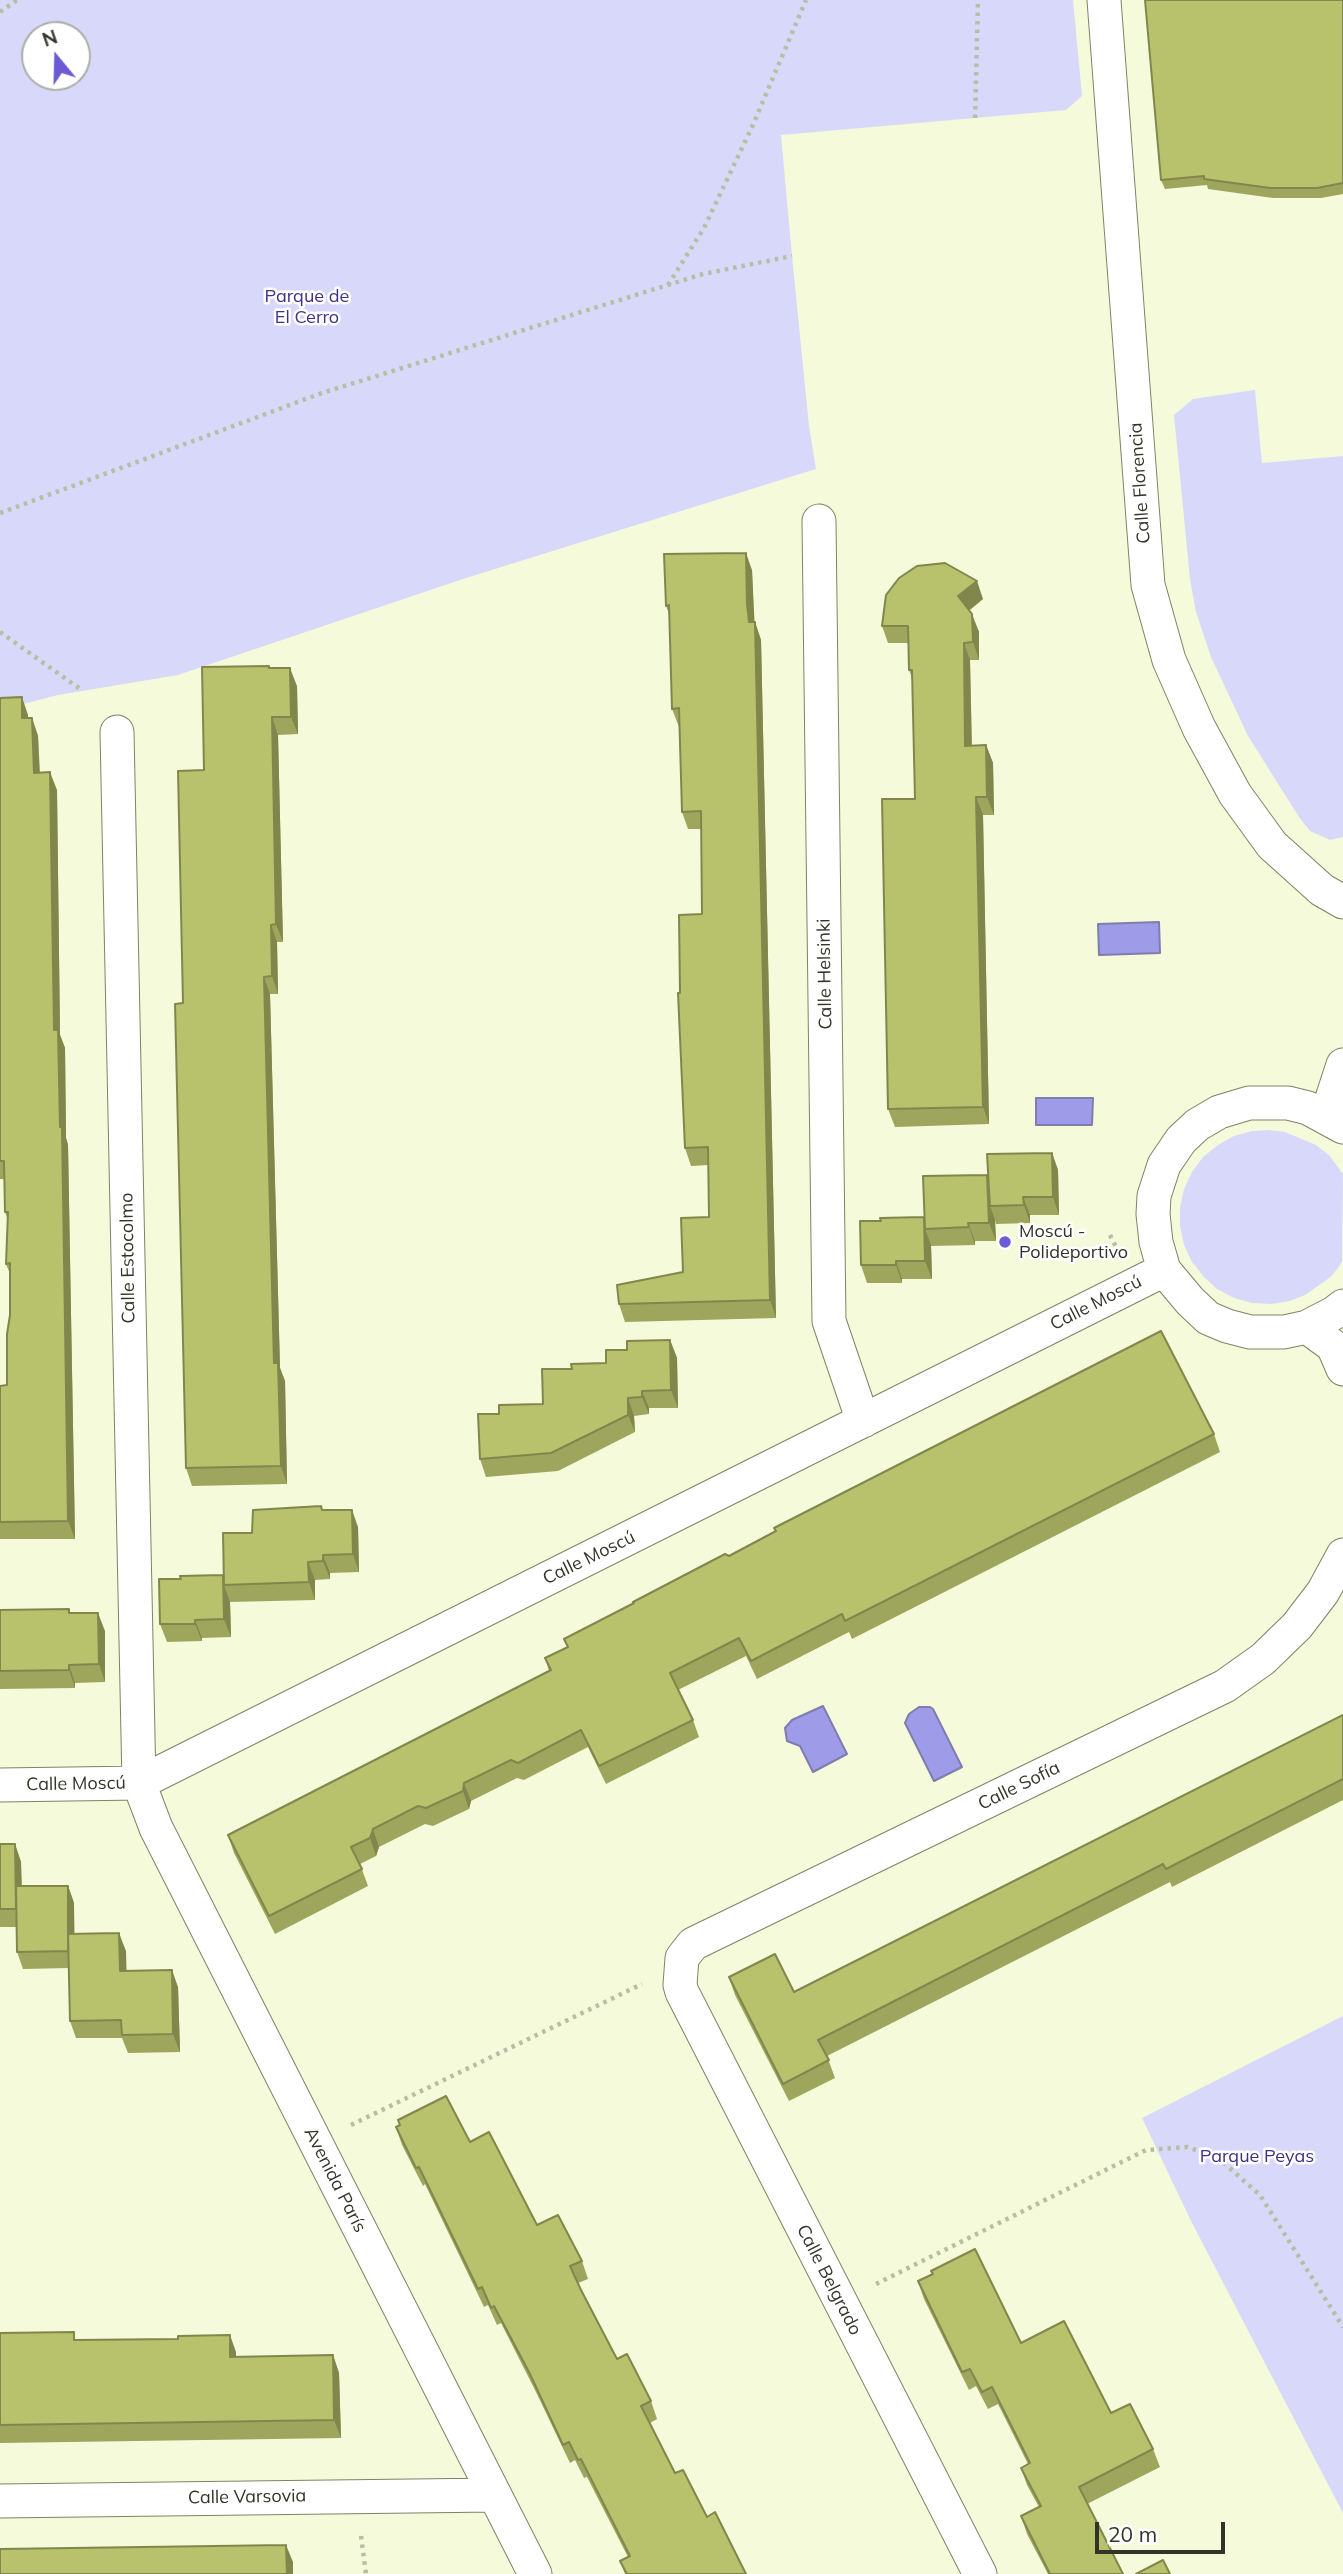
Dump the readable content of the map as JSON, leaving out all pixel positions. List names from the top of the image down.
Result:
{
  "streets": {
    "street": [
      "Calle Florencia",
      "Calle Helsinki",
      "Calle Estocolmo",
      "Calle Moscú",
      "Calle Sofía",
      "Avenida París",
      "Calle Belgrado",
      "Calle Varsovia"
    ]
  },
  "crossings": [
    ["Calle Helsinki", "Calle Moscú"],
    ["Calle Estocolmo", "Calle Moscú"],
    ["Calle Estocolmo", "Avenida París"],
    ["Calle Moscú", "Avenida París"],
    ["Calle Sofía", "Calle Belgrado"],
    ["Avenida París", "Calle Varsovia"]
  ],
  "parks": ["Parque de El Cerro", "Parque Peyas"],
  "places": ["Moscú - Polideportivo"],
  "scale_bar": "20 m",
  "north": "top"
}
